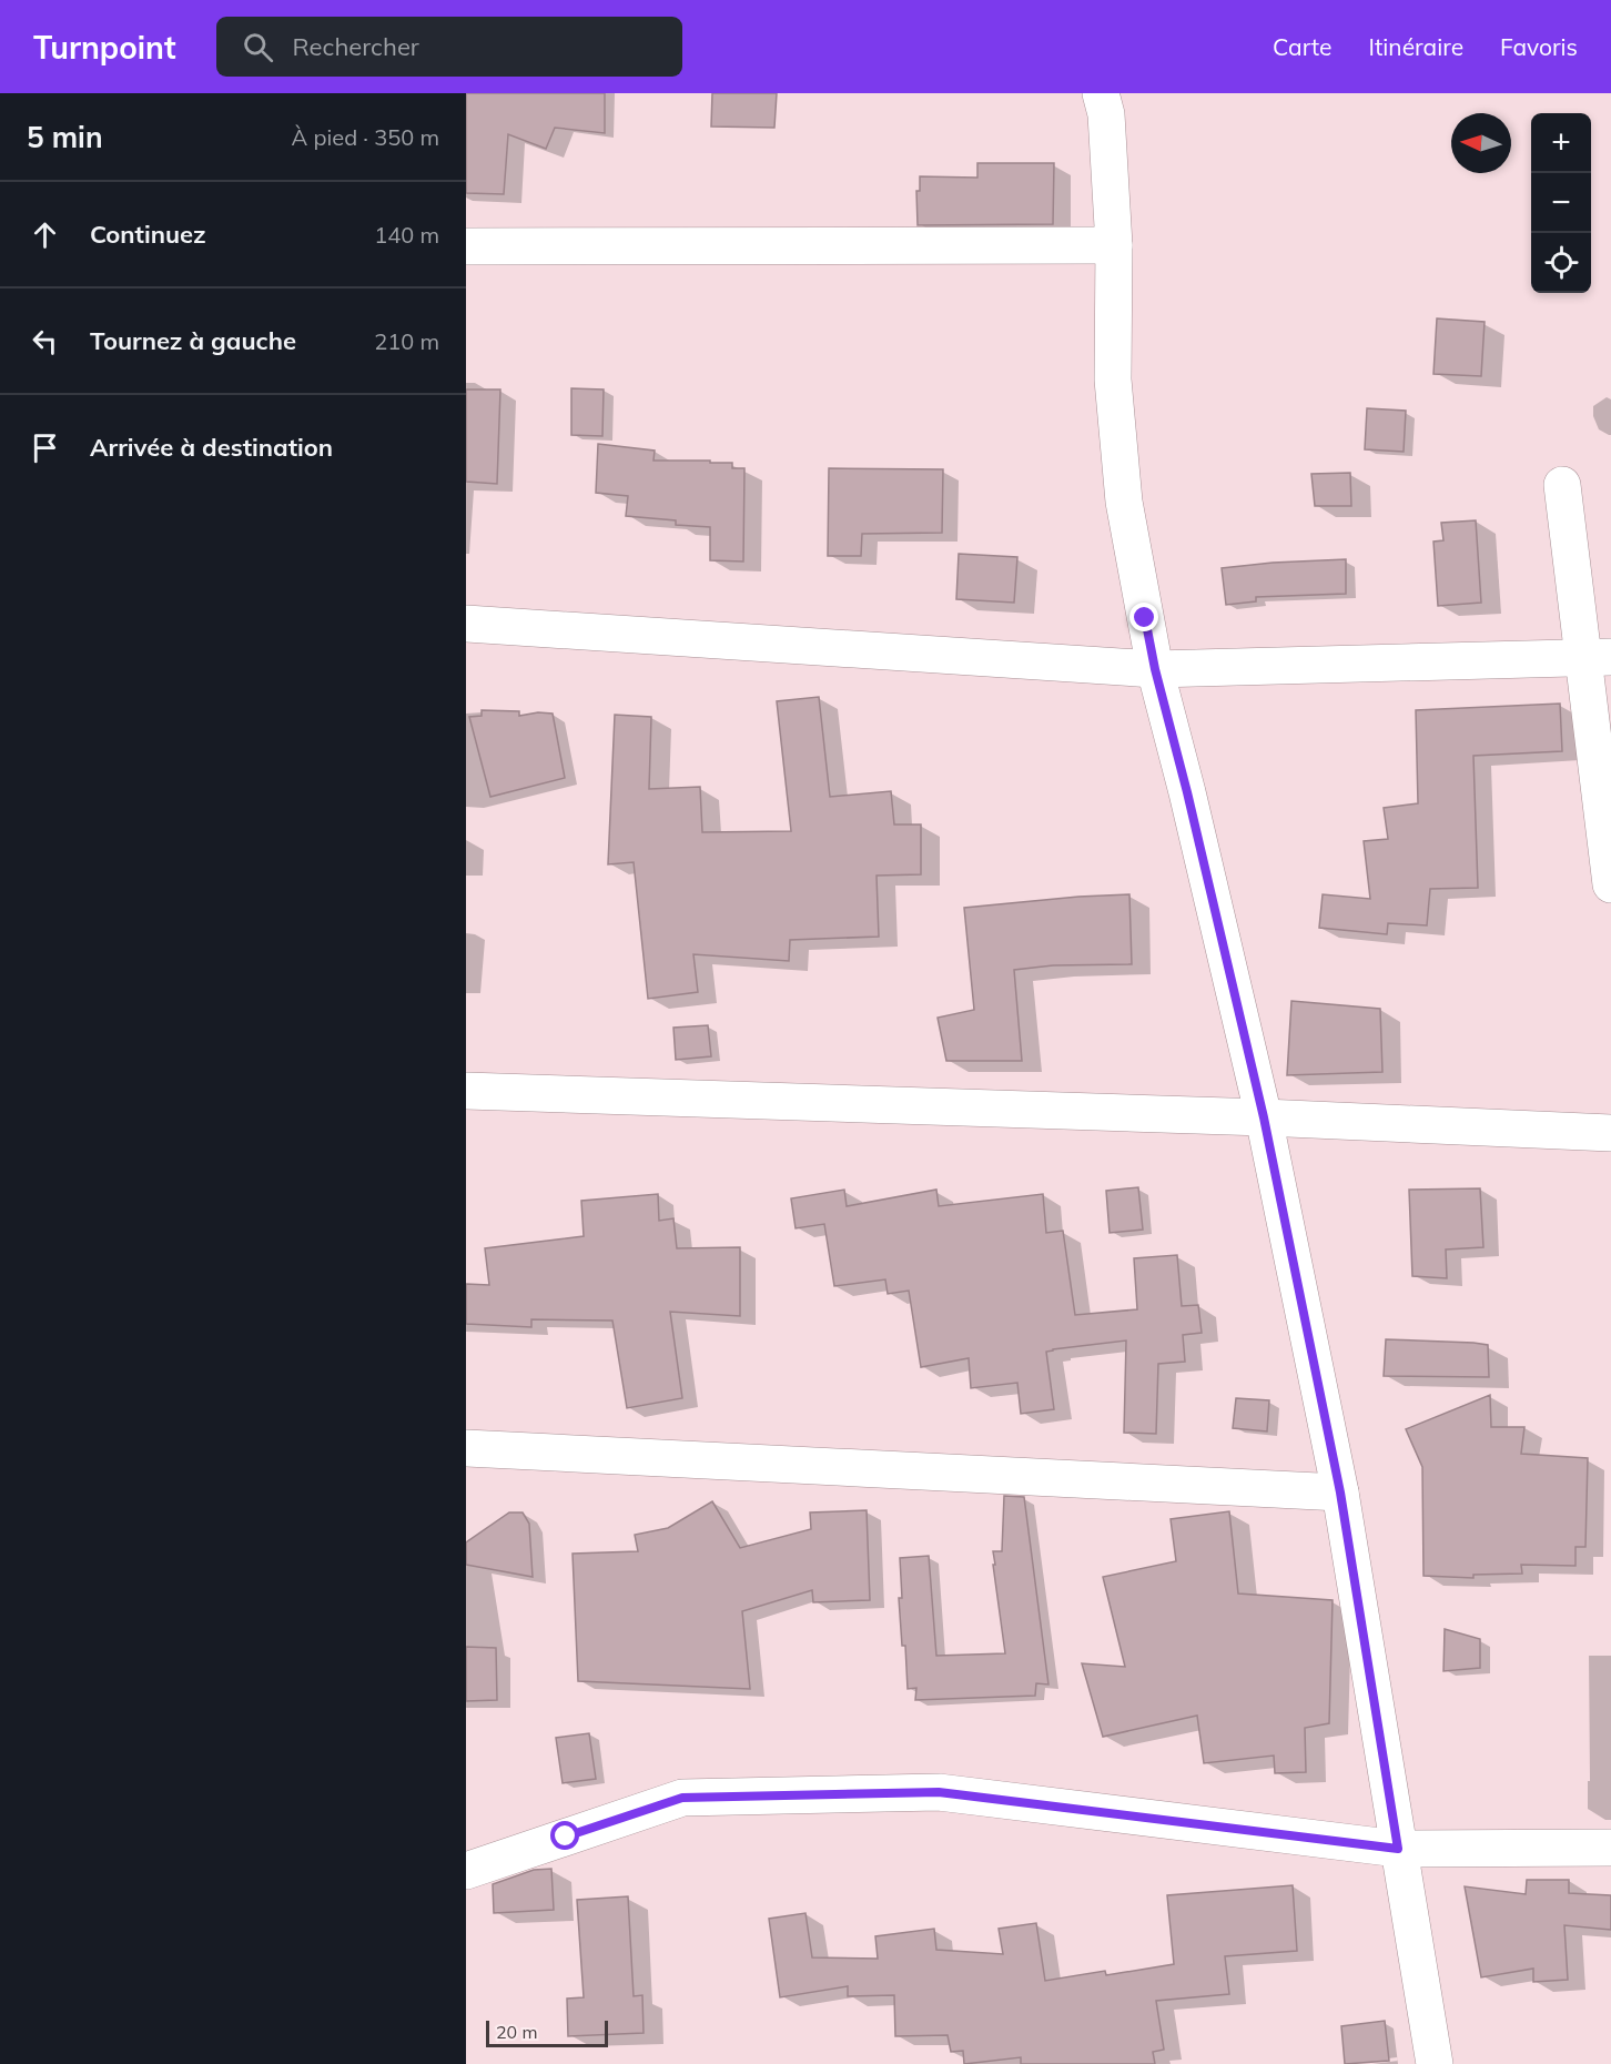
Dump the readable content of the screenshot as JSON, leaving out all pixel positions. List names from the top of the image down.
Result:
{
  "scale_bar": "20 m",
  "north": "left",
  "page": {
    "header": "Turnpoint",
    "search": "Rechercher",
    "nav": ["Carte", "Itinéraire", "Favoris"],
    "heading": ["5 min", "À pied · 350 m"],
    "map_buttons": ["+", "−"],
    "list": [
      ["Continuez", "140 m"],
      ["Tournez à gauche", "210 m"],
      "Arrivée à destination"
    ],
    "scale": "20 m"
  }
}
